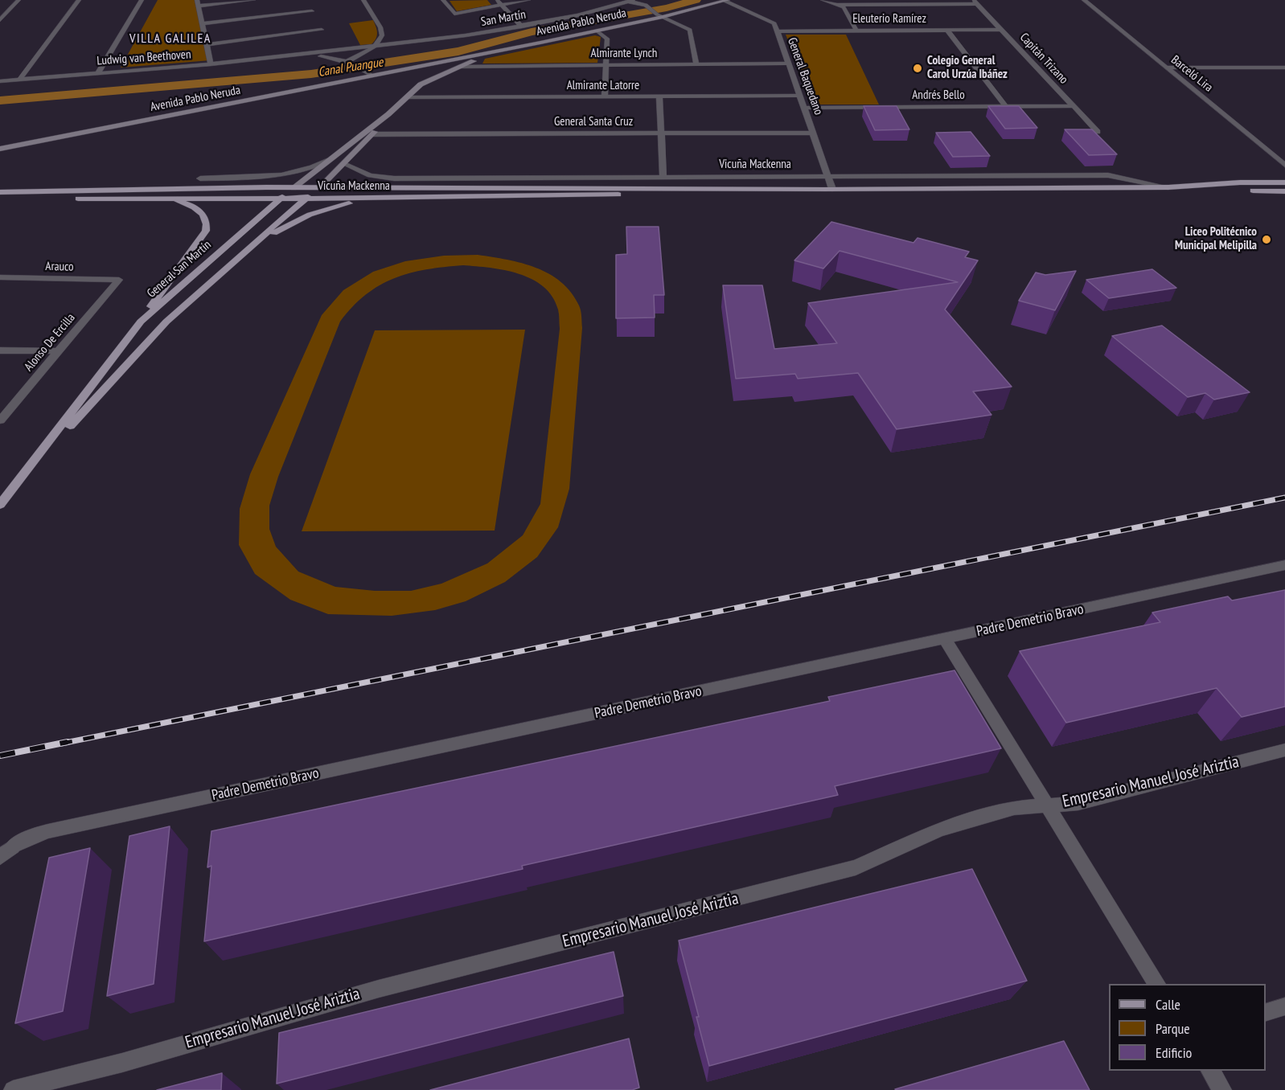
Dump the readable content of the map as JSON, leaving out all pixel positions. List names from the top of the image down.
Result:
{
  "streets": {
    "main road": ["Avenida Pablo Neruda", "Vicuña Mackenna", "General San Martín"],
    "street": [
      "San Martín",
      "Eleuterio Ramírez",
      "Almirante Lynch",
      "Ludwig van Beethoven",
      "Capitán Trizano",
      "Barceló Lira",
      "General Baquedano",
      "Almirante Latorre",
      "Andrés Bello",
      "General Santa Cruz",
      "Arauco",
      "Alonso De Ercilla",
      "Padre Demetrio Bravo",
      "Empresario Manuel José Ariztia"
    ]
  },
  "crossings": [
    ["San Martín", "Ludwig van Beethoven"],
    ["Eleuterio Ramírez", "Capitán Trizano"],
    ["Eleuterio Ramírez", "General Baquedano"],
    ["Avenida Pablo Neruda", "General Baquedano"],
    ["Avenida Pablo Neruda", "General San Martín"],
    ["Almirante Lynch", "General Baquedano"],
    ["Almirante Lynch", "General San Martín"],
    ["Capitán Trizano", "Andrés Bello"],
    ["General Baquedano", "Almirante Latorre"],
    ["General Baquedano", "Andrés Bello"],
    ["General Baquedano", "General Santa Cruz"],
    ["General Baquedano", "Vicuña Mackenna"],
    ["Almirante Latorre", "General San Martín"],
    ["General Santa Cruz", "General San Martín"],
    ["Vicuña Mackenna", "General San Martín"],
    ["Arauco", "Alonso De Ercilla"]
  ],
  "districts": ["VILLA GALILEA"],
  "water": ["Canal Puangue"],
  "places": ["Colegio General Carol Urzúa Ibáñez", "Liceo Politécnico Municipal Melipilla"],
  "legend": ["Calle", "Parque", "Edificio"]
}
